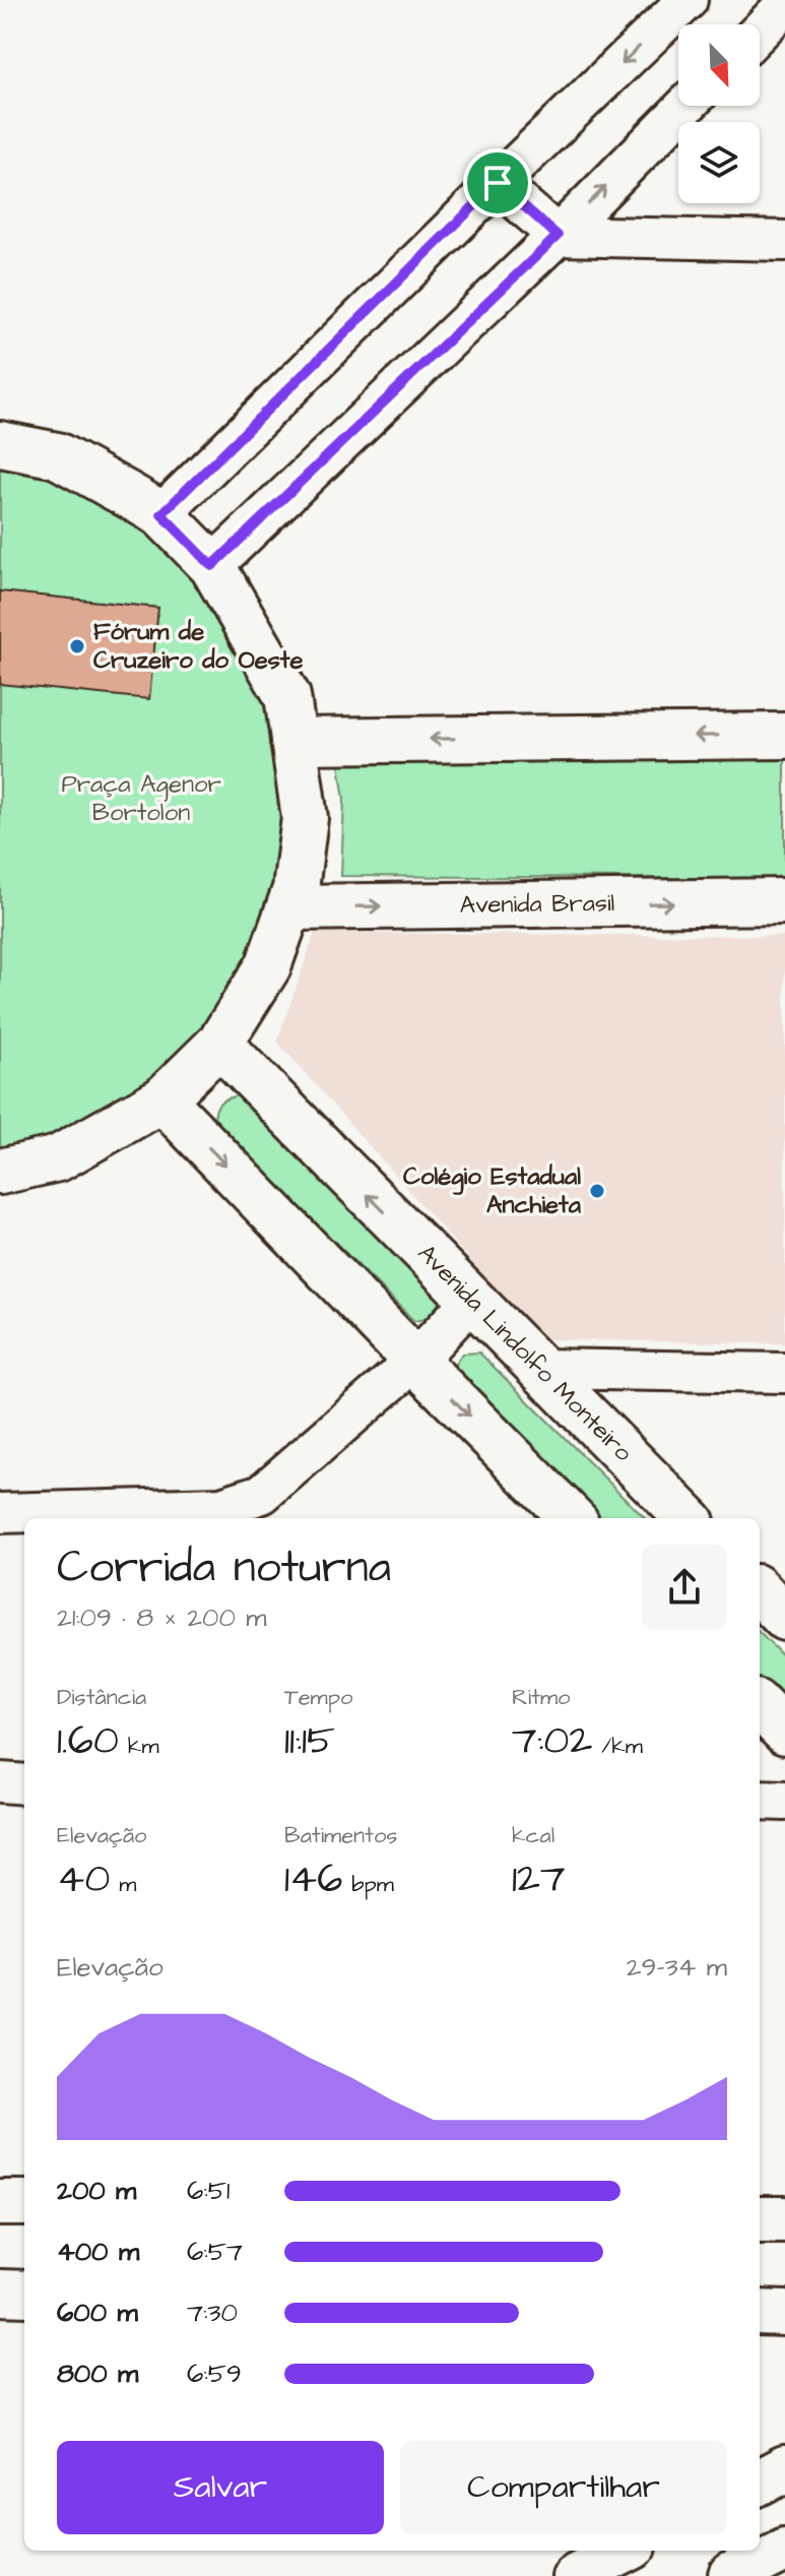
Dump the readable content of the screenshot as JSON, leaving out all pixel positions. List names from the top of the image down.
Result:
{
  "streets": {
    "main road": ["Avenida Brasil", "Avenida Lindolfo Monteiro"]
  },
  "parks": ["Praça Agenor Bortolon"],
  "places": ["Fórum de Cruzeiro do Oeste", "Colégio Estadual Anchieta"],
  "north": "bottom right",
  "page": {
    "heading": ["Corrida noturna", "21:09 · 8 × 200 m"],
    "stats": [
      ["Distância", "1.60 km"],
      ["Tempo", "11:15"],
      ["Ritmo", "7:02 /km"],
      ["Elevação", "40 m"],
      ["Batimentos", "146 bpm"],
      ["kcal", "127"]
    ],
    "chart": ["Elevação", "29–34 m"],
    "list": [
      {
        "name": "200 m",
        "note": "6:51"
      },
      {
        "name": "400 m",
        "note": "6:57"
      },
      {
        "name": "600 m",
        "note": "7:30"
      },
      {
        "name": "800 m",
        "note": "6:59"
      }
    ],
    "buttons": ["Salvar", "Compartilhar"]
  }
}
